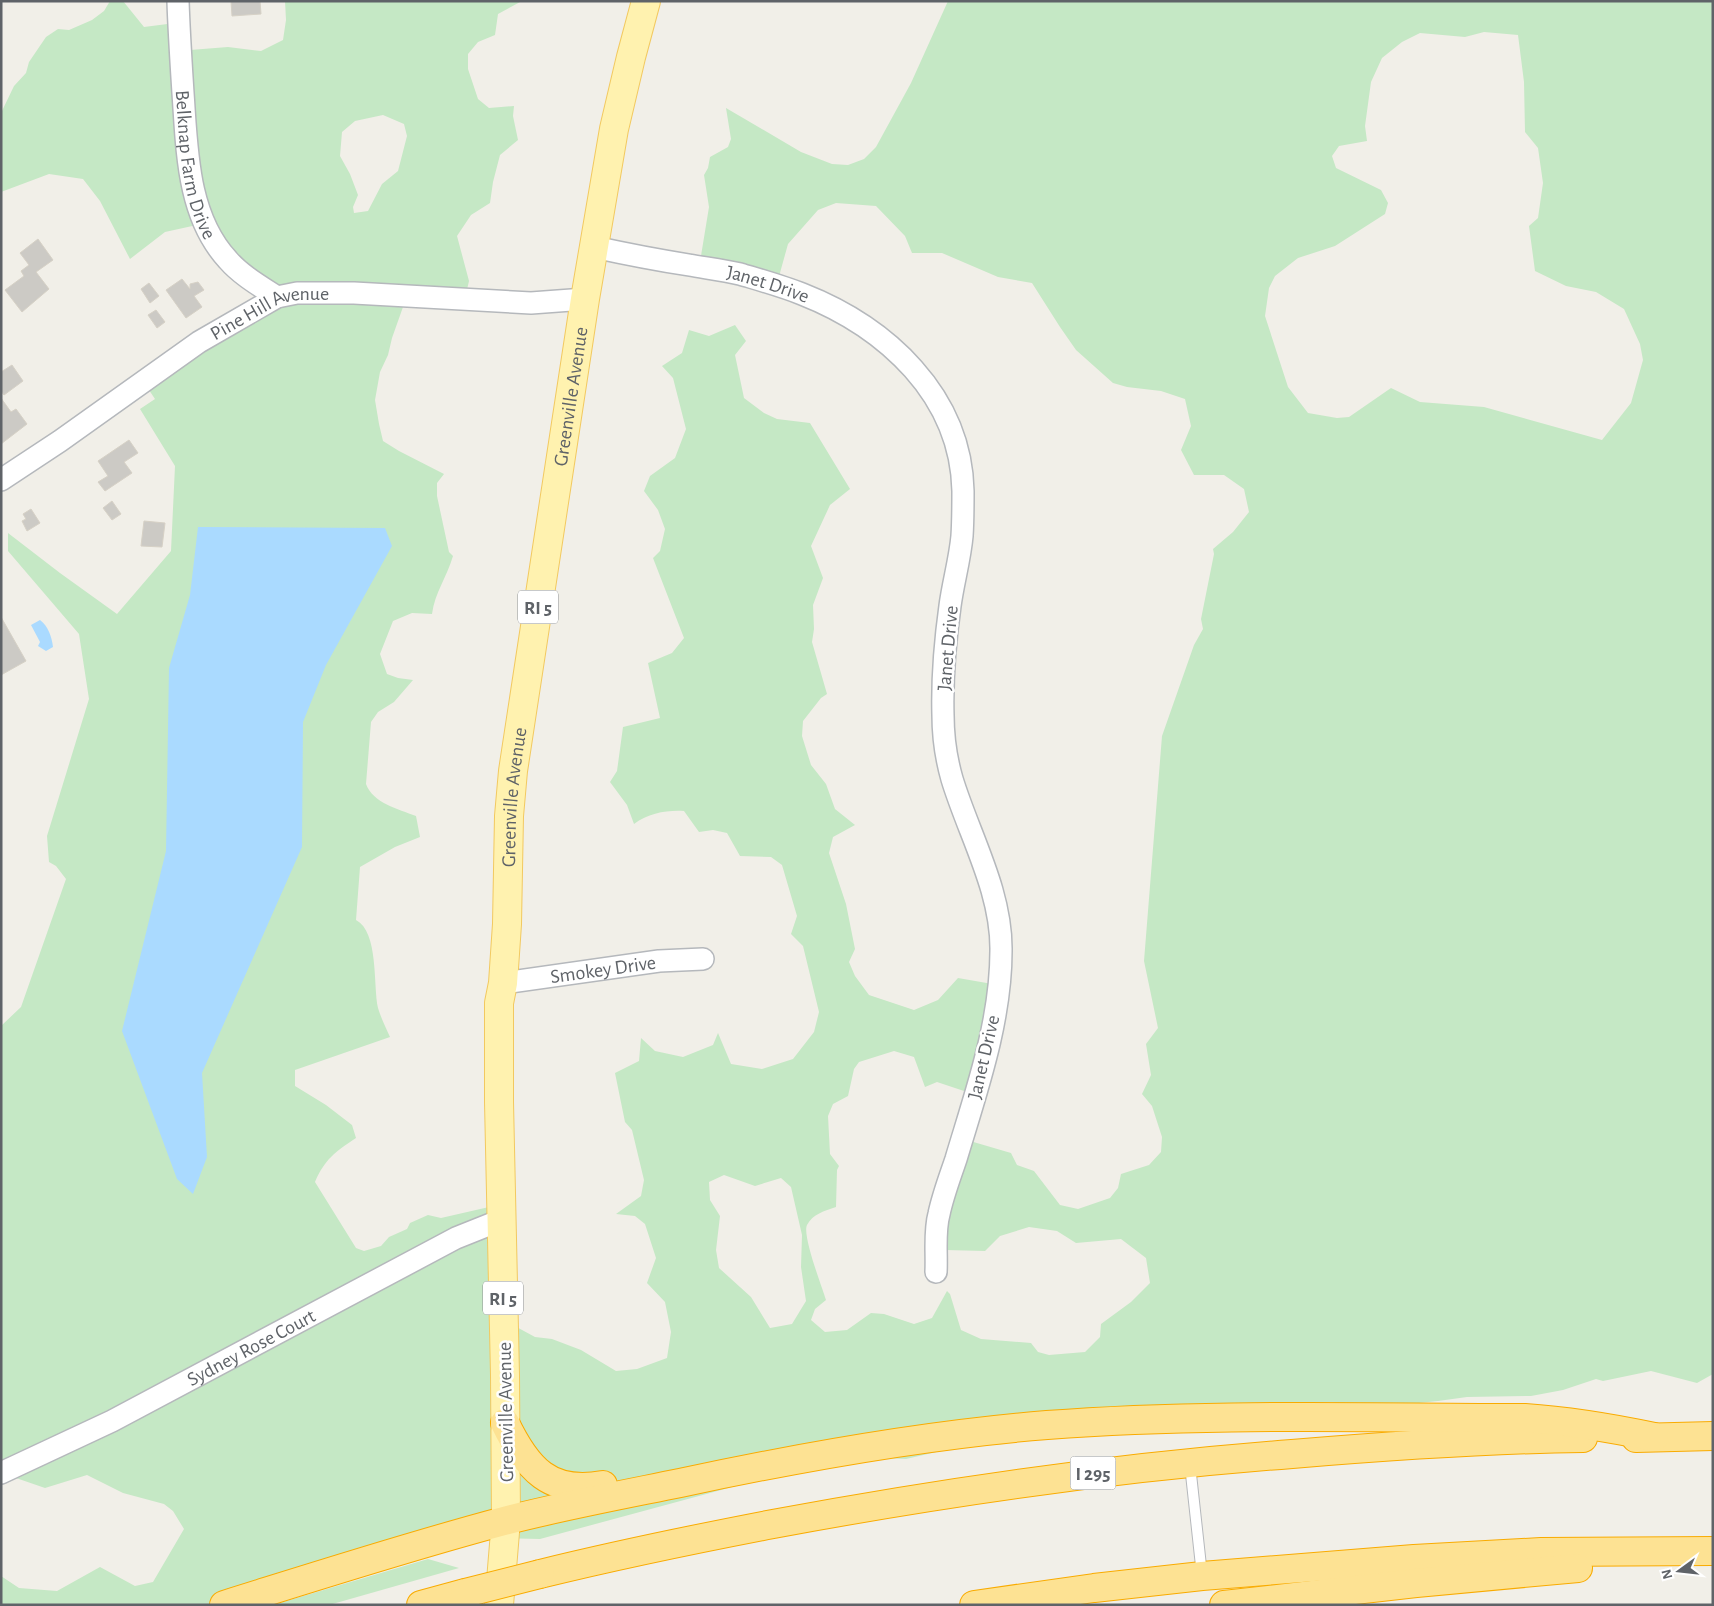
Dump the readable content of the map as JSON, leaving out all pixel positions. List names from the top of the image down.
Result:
{
  "streets": {
    "highway": ["I 295"],
    "main road": ["Greenville Avenue", "RI 5"],
    "street": [
      "Belknap Farm Drive",
      "Janet Drive",
      "Pine Hill Avenue",
      "Smokey Drive",
      "Sydney Rose Court"
    ]
  },
  "crossings": [
    ["Belknap Farm Drive", "Pine Hill Avenue"],
    ["Janet Drive", "Greenville Avenue"],
    ["Pine Hill Avenue", "Greenville Avenue"],
    ["Greenville Avenue", "Smokey Drive"],
    ["Greenville Avenue", "Sydney Rose Court"]
  ],
  "north": "left"
}
